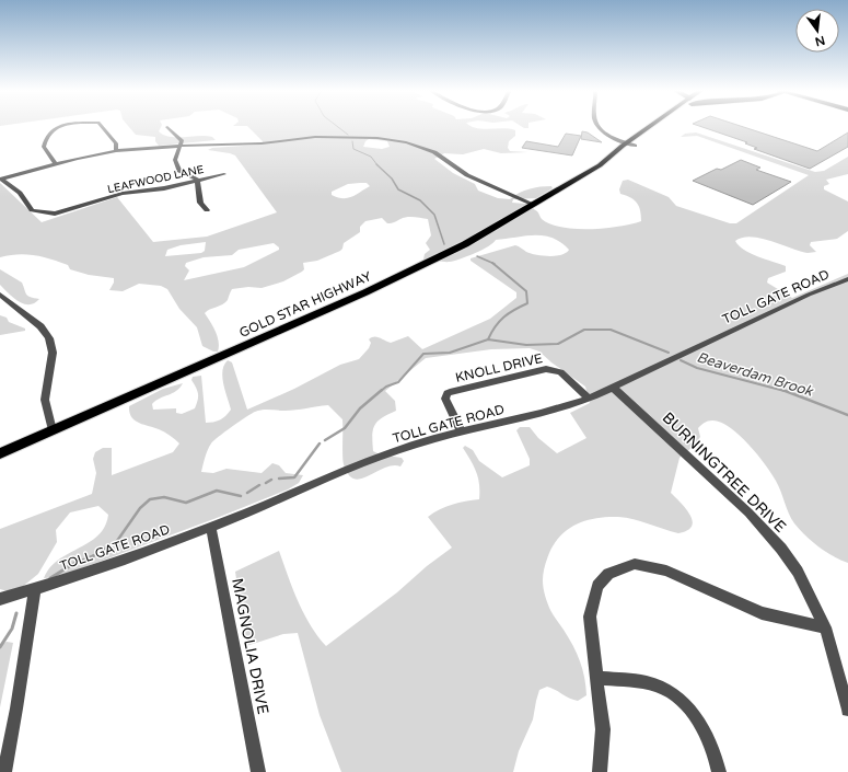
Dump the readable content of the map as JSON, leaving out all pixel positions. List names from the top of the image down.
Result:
{
  "streets": {
    "main road": ["GOLD STAR HIGHWAY"],
    "street": [
      "LEAFWOOD LANE",
      "TOLL GATE ROAD",
      "KNOLL DRIVE",
      "BURNINGTREE DRIVE",
      "MAGNOLIA DRIVE"
    ]
  },
  "crossings": [
    ["TOLL GATE ROAD", "KNOLL DRIVE"],
    ["TOLL GATE ROAD", "BURNINGTREE DRIVE"],
    ["TOLL GATE ROAD", "MAGNOLIA DRIVE"]
  ],
  "water": ["Beaverdam Brook"],
  "north": "bottom"
}
